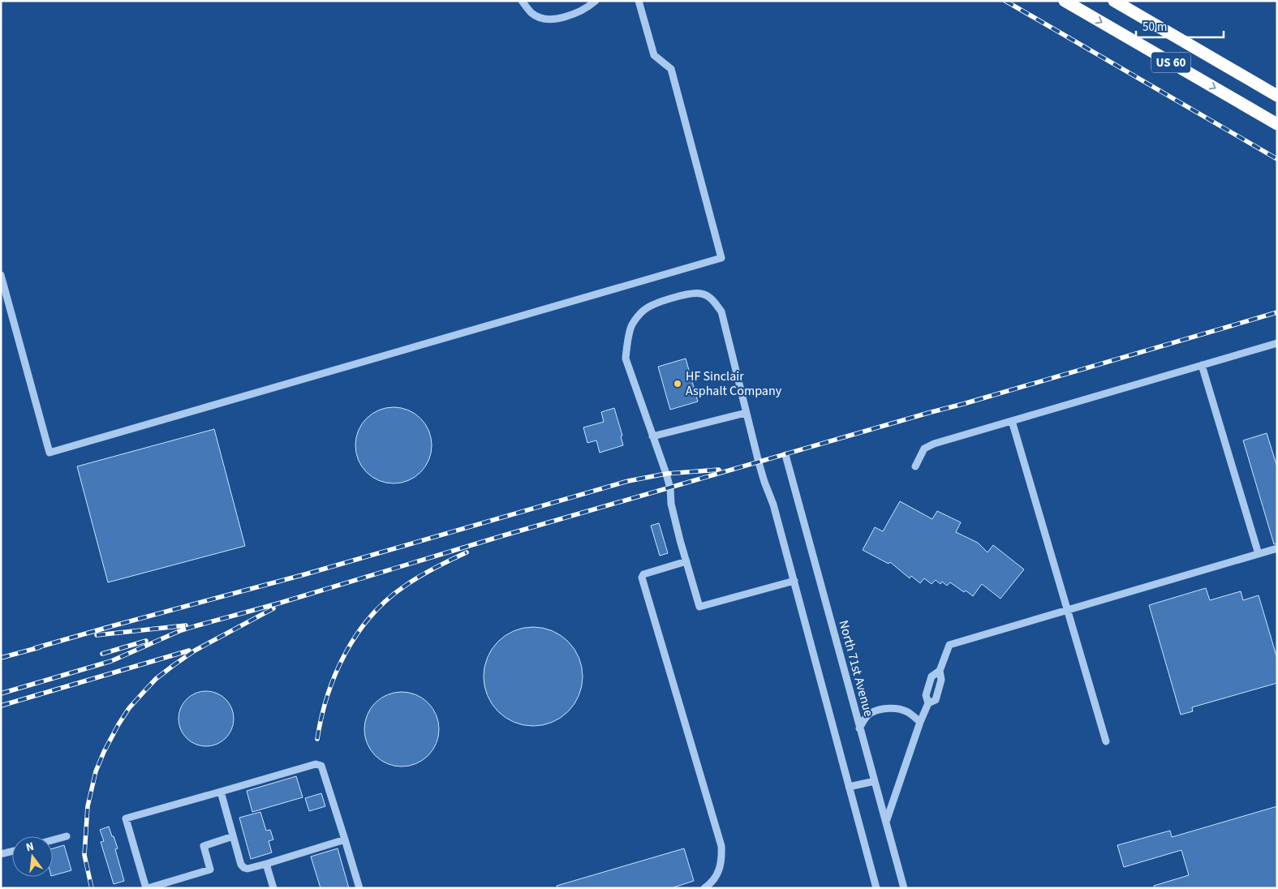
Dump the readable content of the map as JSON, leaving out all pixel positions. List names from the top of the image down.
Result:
{
  "streets": {
    "highway": ["US 60"],
    "lane": ["North 71st Avenue"]
  },
  "places": ["HF Sinclair Asphalt Company"],
  "scale_bar": "50 m",
  "north": "top"
}
